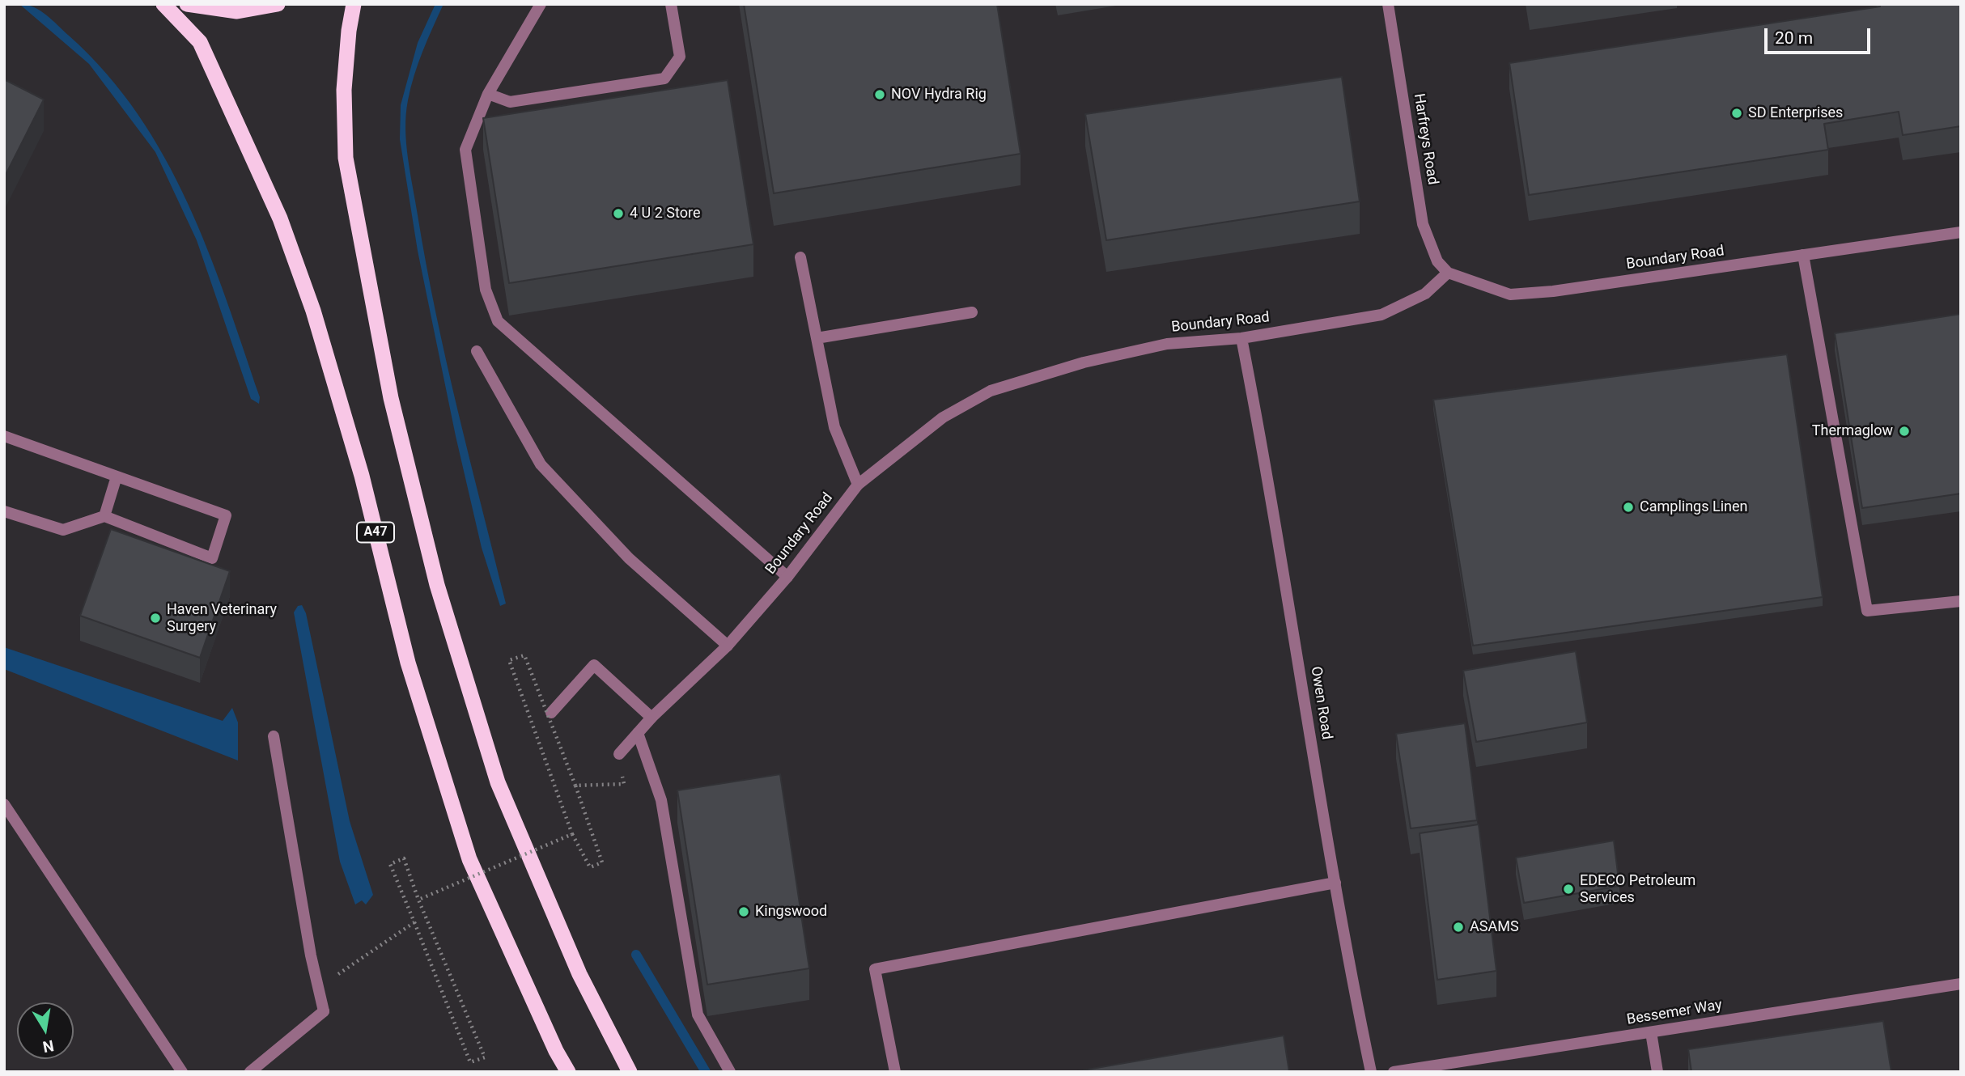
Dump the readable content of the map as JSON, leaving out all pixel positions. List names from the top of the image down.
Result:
{
  "streets": {
    "highway": ["A47"],
    "street": [
      "Harfreys Road",
      "Boundary Road",
      "Owen Road",
      "Bessemer Way"
    ]
  },
  "crossings": [
    ["Harfreys Road", "Boundary Road"],
    ["Boundary Road", "Owen Road"]
  ],
  "places": [
    "NOV Hydra Rig",
    "SD Enterprises",
    "4 U 2 Store",
    "Thermaglow",
    "Camplings Linen",
    "Haven Veterinary Surgery",
    "EDECO Petroleum Services",
    "Kingswood",
    "ASAMS"
  ],
  "scale_bar": "20 m",
  "north": "bottom"
}
